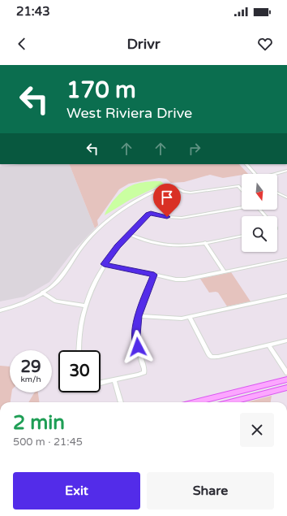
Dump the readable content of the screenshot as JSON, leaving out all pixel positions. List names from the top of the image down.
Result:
{
  "north": "bottom",
  "page": {
    "status": "21:43",
    "header": "Drivr",
    "turn": ["170 m", "West Riviera Drive"],
    "speed": "29 km/h",
    "limit": "30",
    "heading": ["2 min", "500 m · 21:45"],
    "buttons": ["Exit", "Share"]
  }
}
